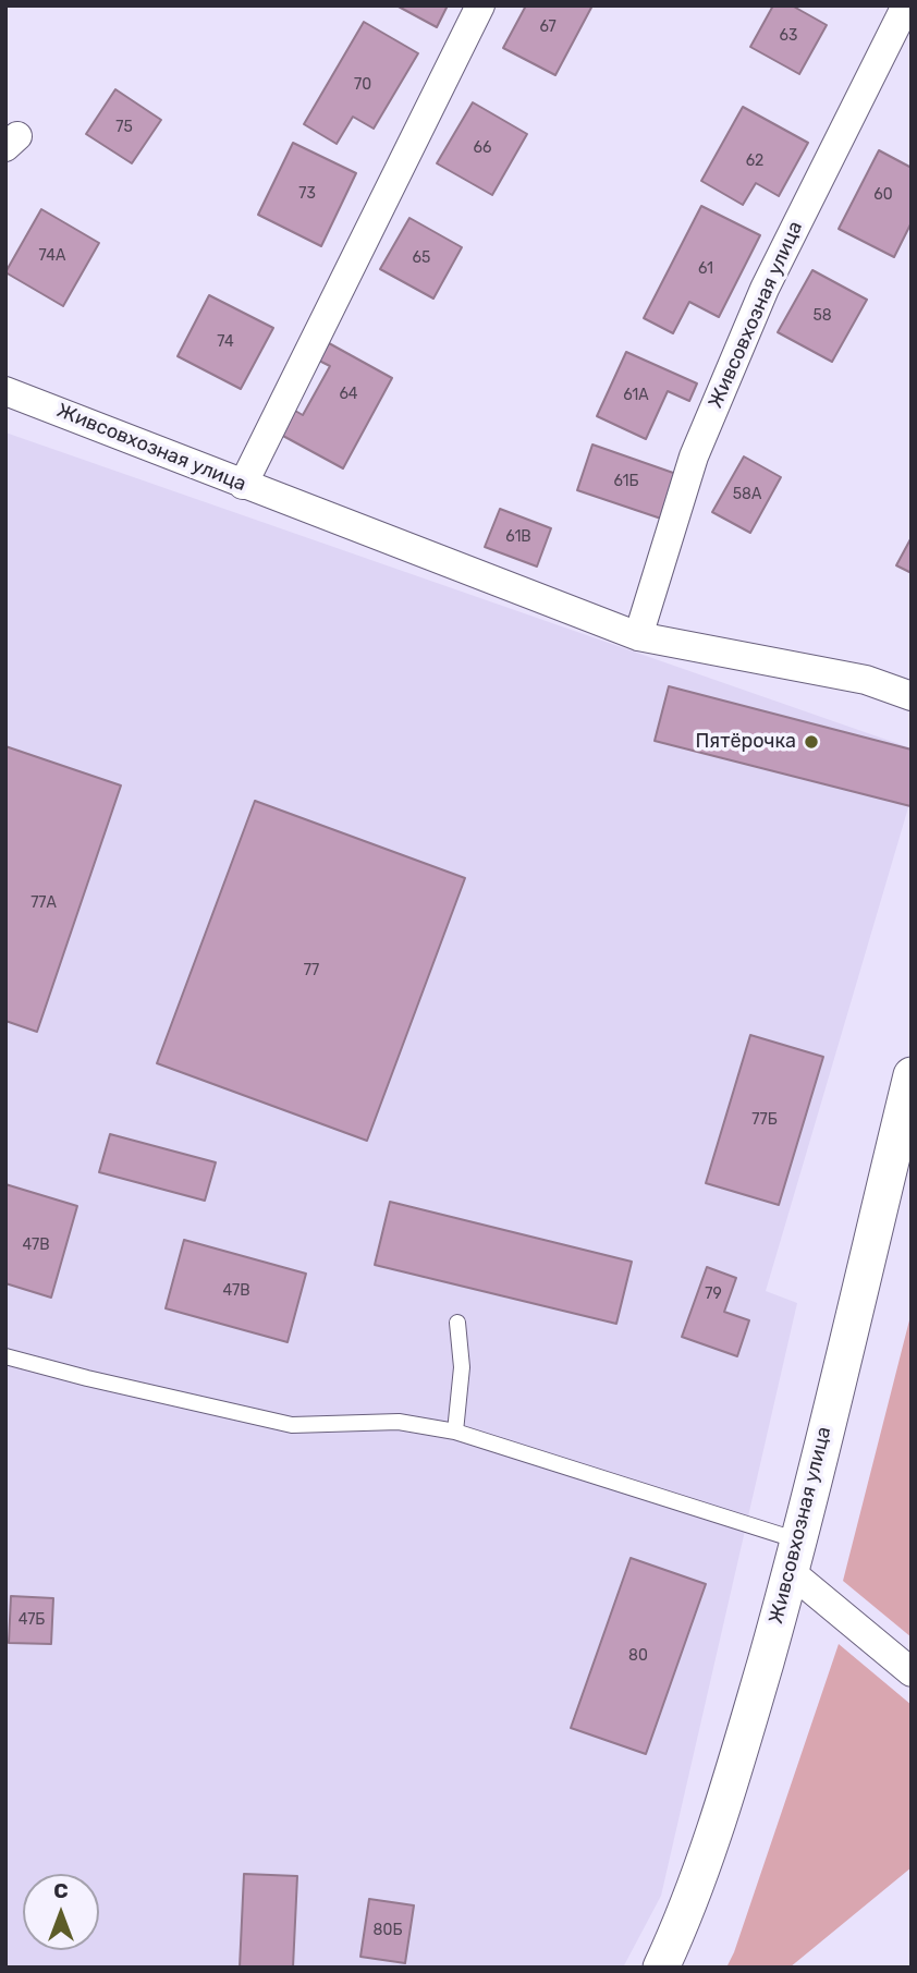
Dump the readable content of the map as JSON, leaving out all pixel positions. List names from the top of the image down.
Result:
{
  "streets": {
    "street": ["Живсовхозная улица"]
  },
  "places": ["Пятёрочка"],
  "house_numbers": [
    "67",
    "63",
    "70",
    "75",
    "66",
    "62",
    "73",
    "60",
    "74А",
    "65",
    "61",
    "58",
    "74",
    "64",
    "61А",
    "61Б",
    "58А",
    "61В",
    "77А",
    "77",
    "77Б",
    "47В",
    "47В",
    "79",
    "47Б",
    "80",
    "80Б"
  ],
  "north": "top"
}
